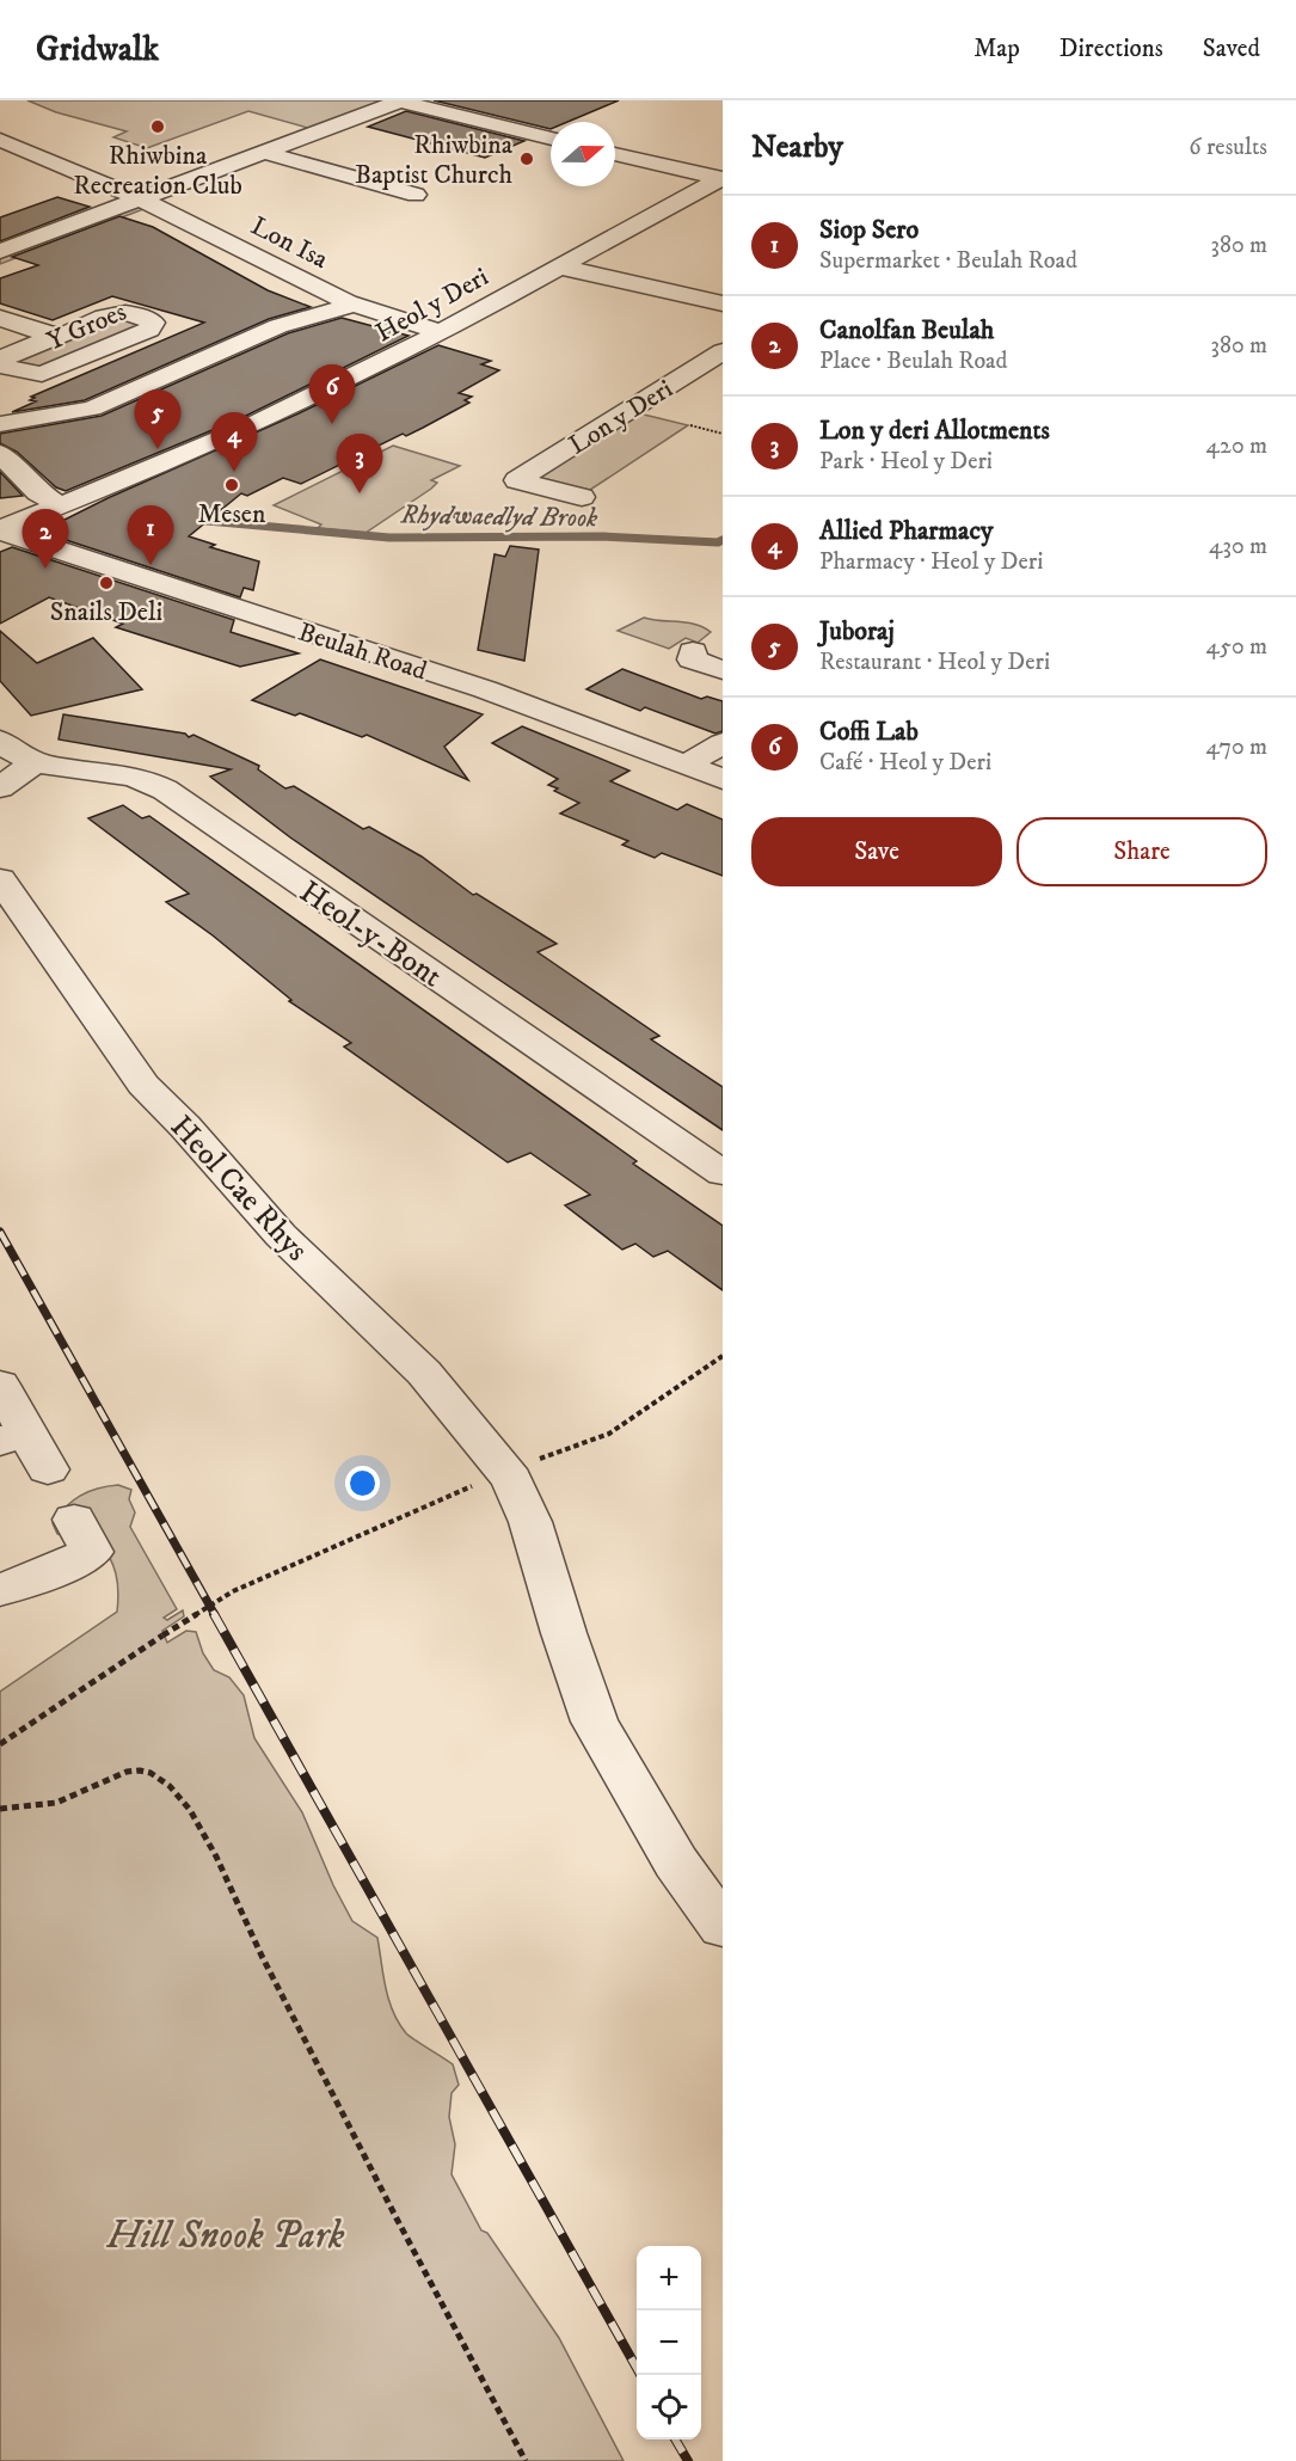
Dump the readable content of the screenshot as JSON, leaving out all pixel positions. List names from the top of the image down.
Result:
{
  "streets": {
    "street": [
      "Lon Isa",
      "Heol y Deri",
      "Y Groes",
      "Lon y Deri",
      "Beulah Road",
      "Heol-y-Bont",
      "Heol Cae Rhys"
    ]
  },
  "crossings": [
    ["Lon Isa", "Heol y Deri"],
    ["Heol y Deri", "Beulah Road"]
  ],
  "water": ["Rhydwaedlyd Brook"],
  "parks": ["Hill Snook Park"],
  "places": [
    "Rhiwbina Recreation Club",
    "Rhiwbina Baptist Church",
    "Mesen",
    "Snails Deli"
  ],
  "north": "right",
  "page": {
    "header": "Gridwalk",
    "nav": ["Map", "Directions", "Saved"],
    "heading": ["Nearby", "6 results"],
    "list": [
      {
        "mark": "1",
        "name": "Siop Sero",
        "note": "Supermarket · Beulah Road",
        "value": "380 m"
      },
      {
        "mark": "2",
        "name": "Canolfan Beulah",
        "note": "Place · Beulah Road",
        "value": "380 m"
      },
      {
        "mark": "3",
        "name": "Lon y deri Allotments",
        "note": "Park · Heol y Deri",
        "value": "420 m"
      },
      {
        "mark": "4",
        "name": "Allied Pharmacy",
        "note": "Pharmacy · Heol y Deri",
        "value": "430 m"
      },
      {
        "mark": "5",
        "name": "Juboraj",
        "note": "Restaurant · Heol y Deri",
        "value": "450 m"
      },
      {
        "mark": "6",
        "name": "Coffi Lab",
        "note": "Café · Heol y Deri",
        "value": "470 m"
      }
    ],
    "pins": [
      "6",
      "5",
      "4",
      "3",
      "1",
      "2"
    ],
    "buttons": ["Save", "Share"],
    "map_buttons": ["+", "−"]
  }
}
